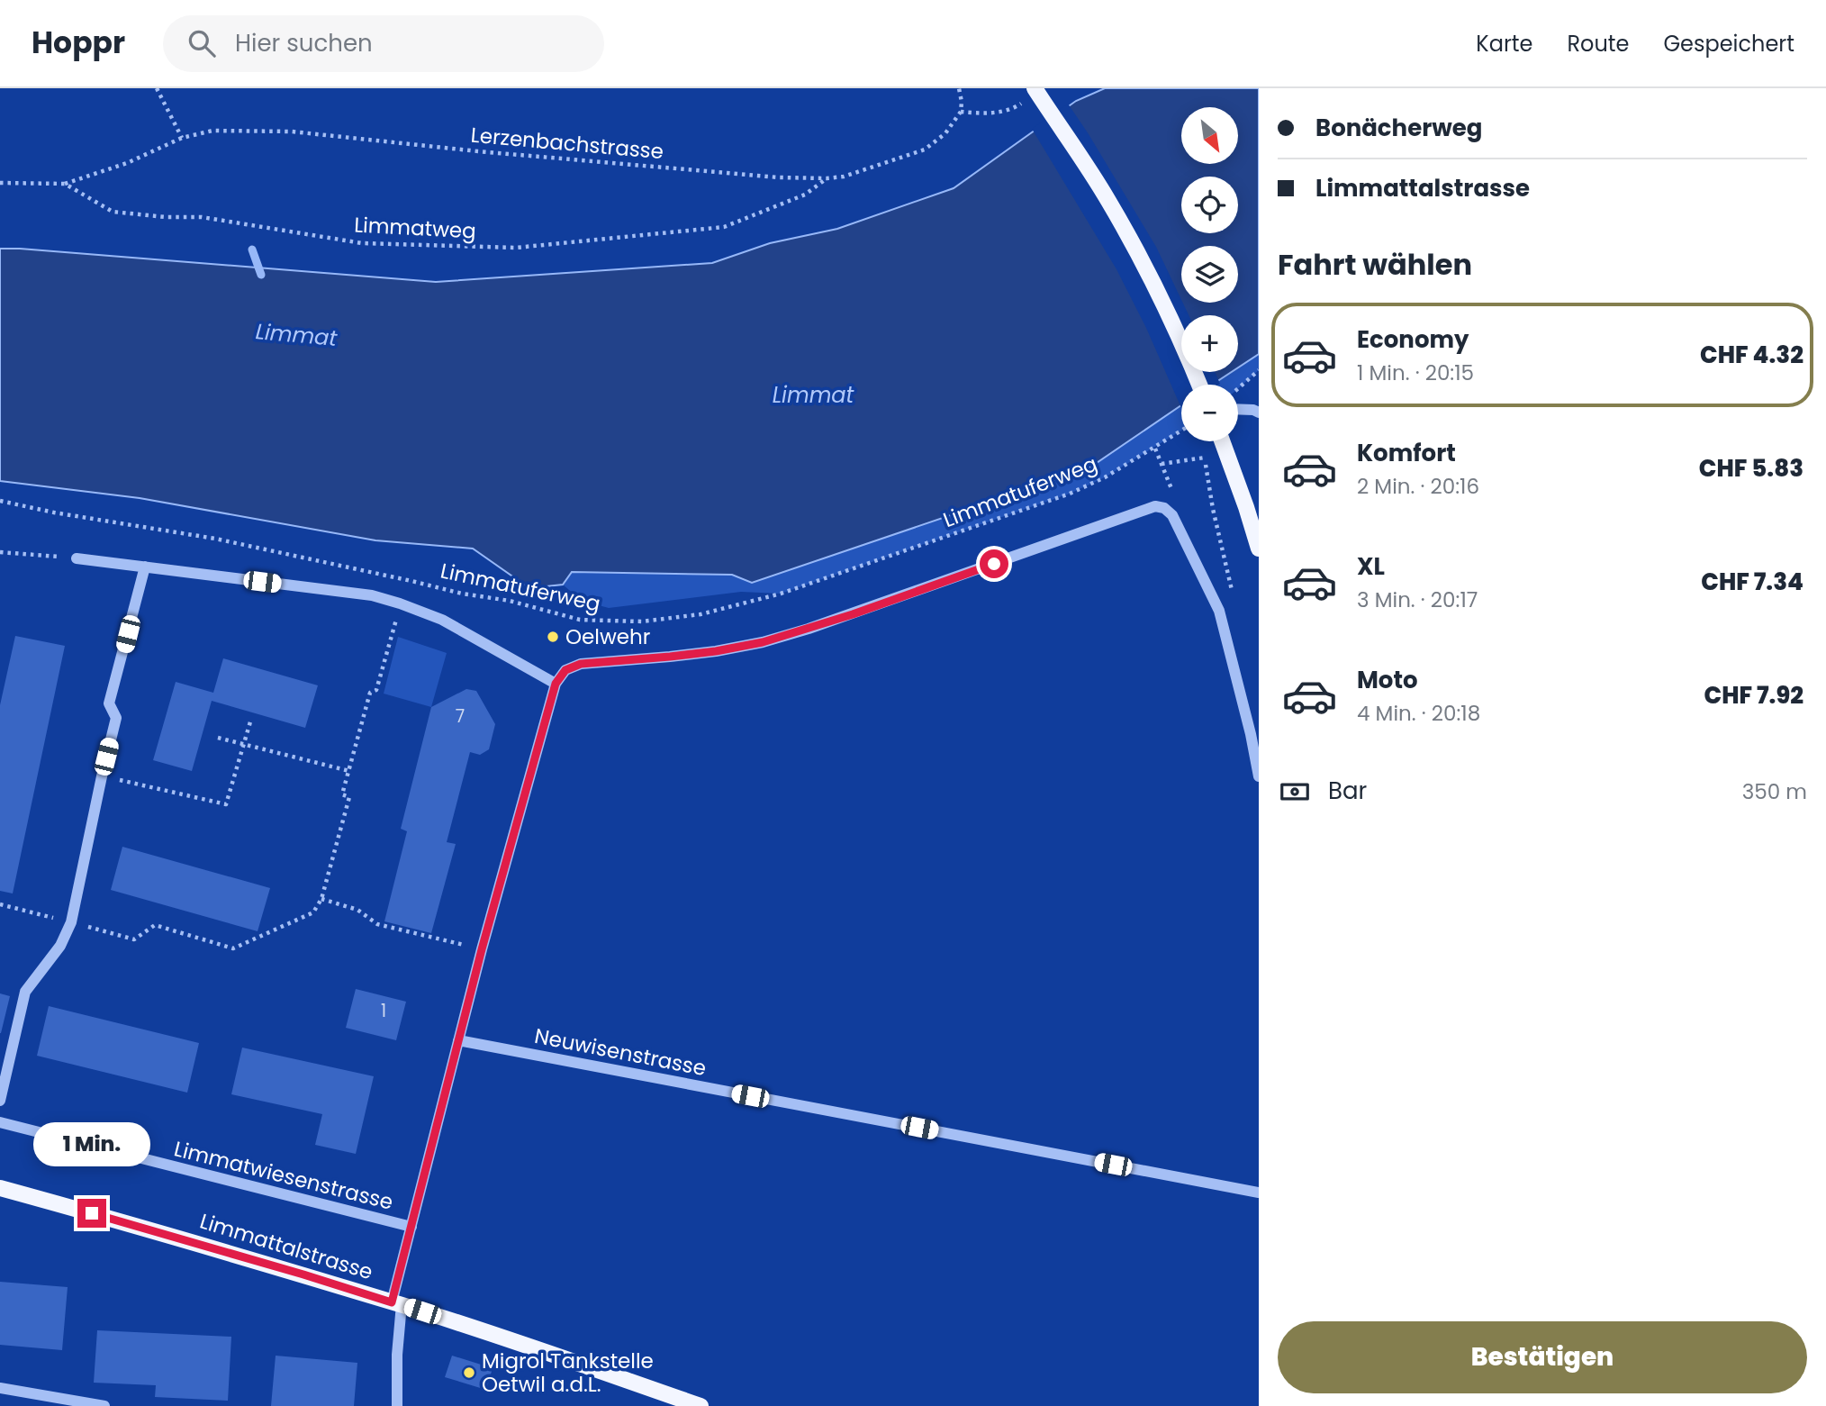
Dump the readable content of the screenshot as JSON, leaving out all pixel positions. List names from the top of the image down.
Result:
{
  "streets": {
    "main road": ["Limmattalstrasse"],
    "street": ["Neuwisenstrasse", "Limmatwiesenstrasse"],
    "path": ["Lerzenbachstrasse", "Limmatweg", "Limmatuferweg"]
  },
  "crossings": [
    ["Lerzenbachstrasse", "Limmatweg"]
  ],
  "water": ["Limmat"],
  "places": ["Oelwehr", "Migrol Tankstelle Oetwil a.d.L."],
  "house_numbers": ["7", "1"],
  "north": "bottom right",
  "page": {
    "header": "Hoppr",
    "search": "Hier suchen",
    "nav": ["Karte", "Route", "Gespeichert"],
    "banner": ["Bonächerweg", "Limmattalstrasse"],
    "map_buttons": ["+", "−"],
    "heading": "Fahrt wählen",
    "list": [
      {
        "name": "Economy",
        "note": "1 Min. · 20:15",
        "value": "CHF 4.32"
      },
      {
        "name": "Komfort",
        "note": "2 Min. · 20:16",
        "value": "CHF 5.83"
      },
      {
        "name": "XL",
        "note": "3 Min. · 20:17",
        "value": "CHF 7.34"
      },
      {
        "name": "Moto",
        "note": "4 Min. · 20:18",
        "value": "CHF 7.92"
      }
    ],
    "pay": ["Bar", "350 m"],
    "bubble": "1 Min.",
    "buttons": "Bestätigen"
  }
}
